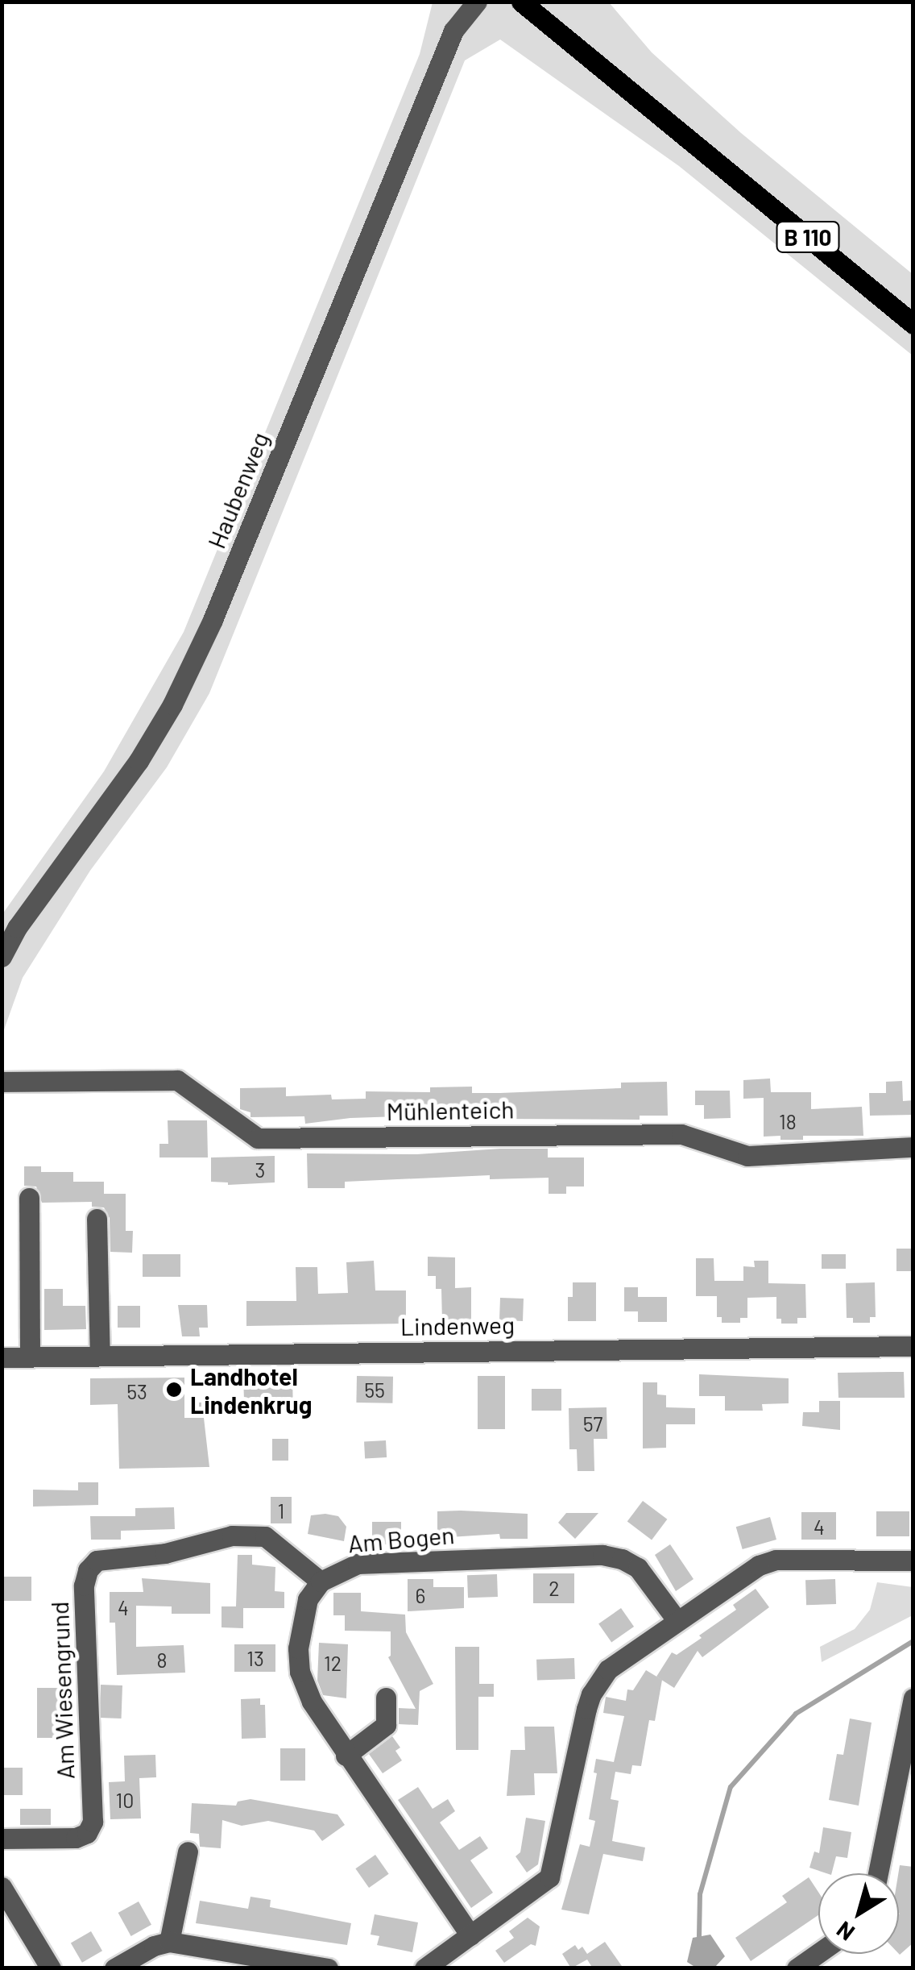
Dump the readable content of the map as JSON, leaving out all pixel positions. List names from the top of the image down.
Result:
{
  "streets": {
    "main road": ["B 110"],
    "street": [
      "Haubenweg",
      "Mühlenteich",
      "Lindenweg",
      "Am Bogen",
      "Am Wiesengrund"
    ]
  },
  "crossings": [
    ["Am Bogen", "Am Wiesengrund"]
  ],
  "places": ["Landhotel Lindenkrug"],
  "house_numbers": [
    "18",
    "3",
    "55",
    "53",
    "57",
    "1",
    "4",
    "2",
    "6",
    "4",
    "13",
    "8",
    "12",
    "10"
  ],
  "north": "bottom left"
}
